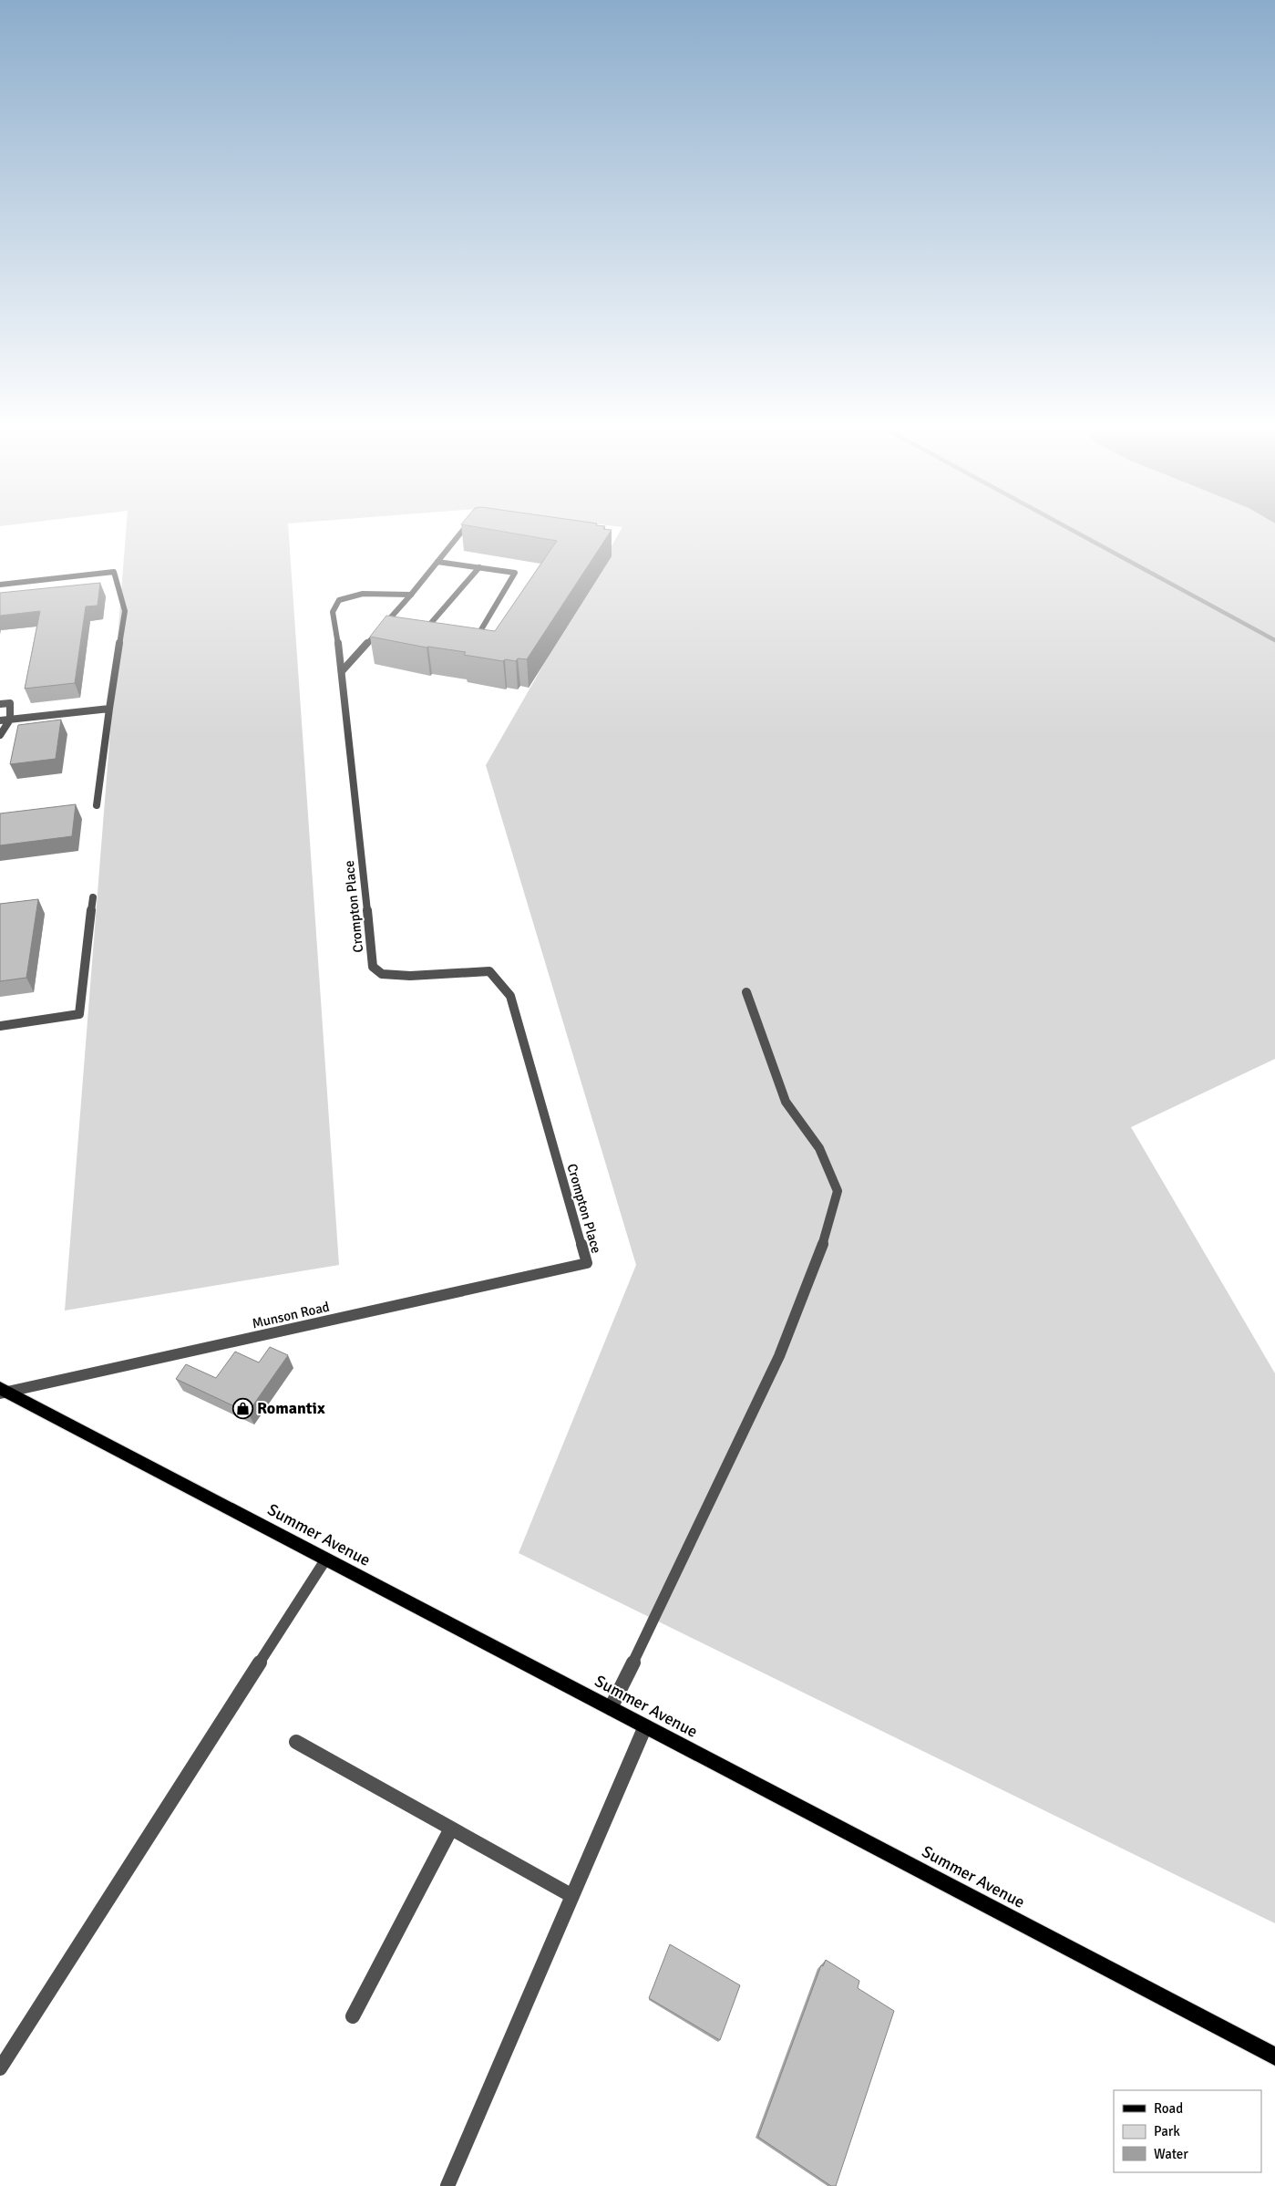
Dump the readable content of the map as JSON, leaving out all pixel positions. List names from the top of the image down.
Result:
{
  "streets": {
    "main road": ["Summer Avenue"],
    "street": ["Crompton Place", "Munson Road"]
  },
  "crossings": [
    ["Crompton Place", "Munson Road"],
    ["Munson Road", "Summer Avenue"]
  ],
  "places": {
    "shop": ["Romantix"]
  },
  "legend": ["Road", "Park", "Water"]
}
